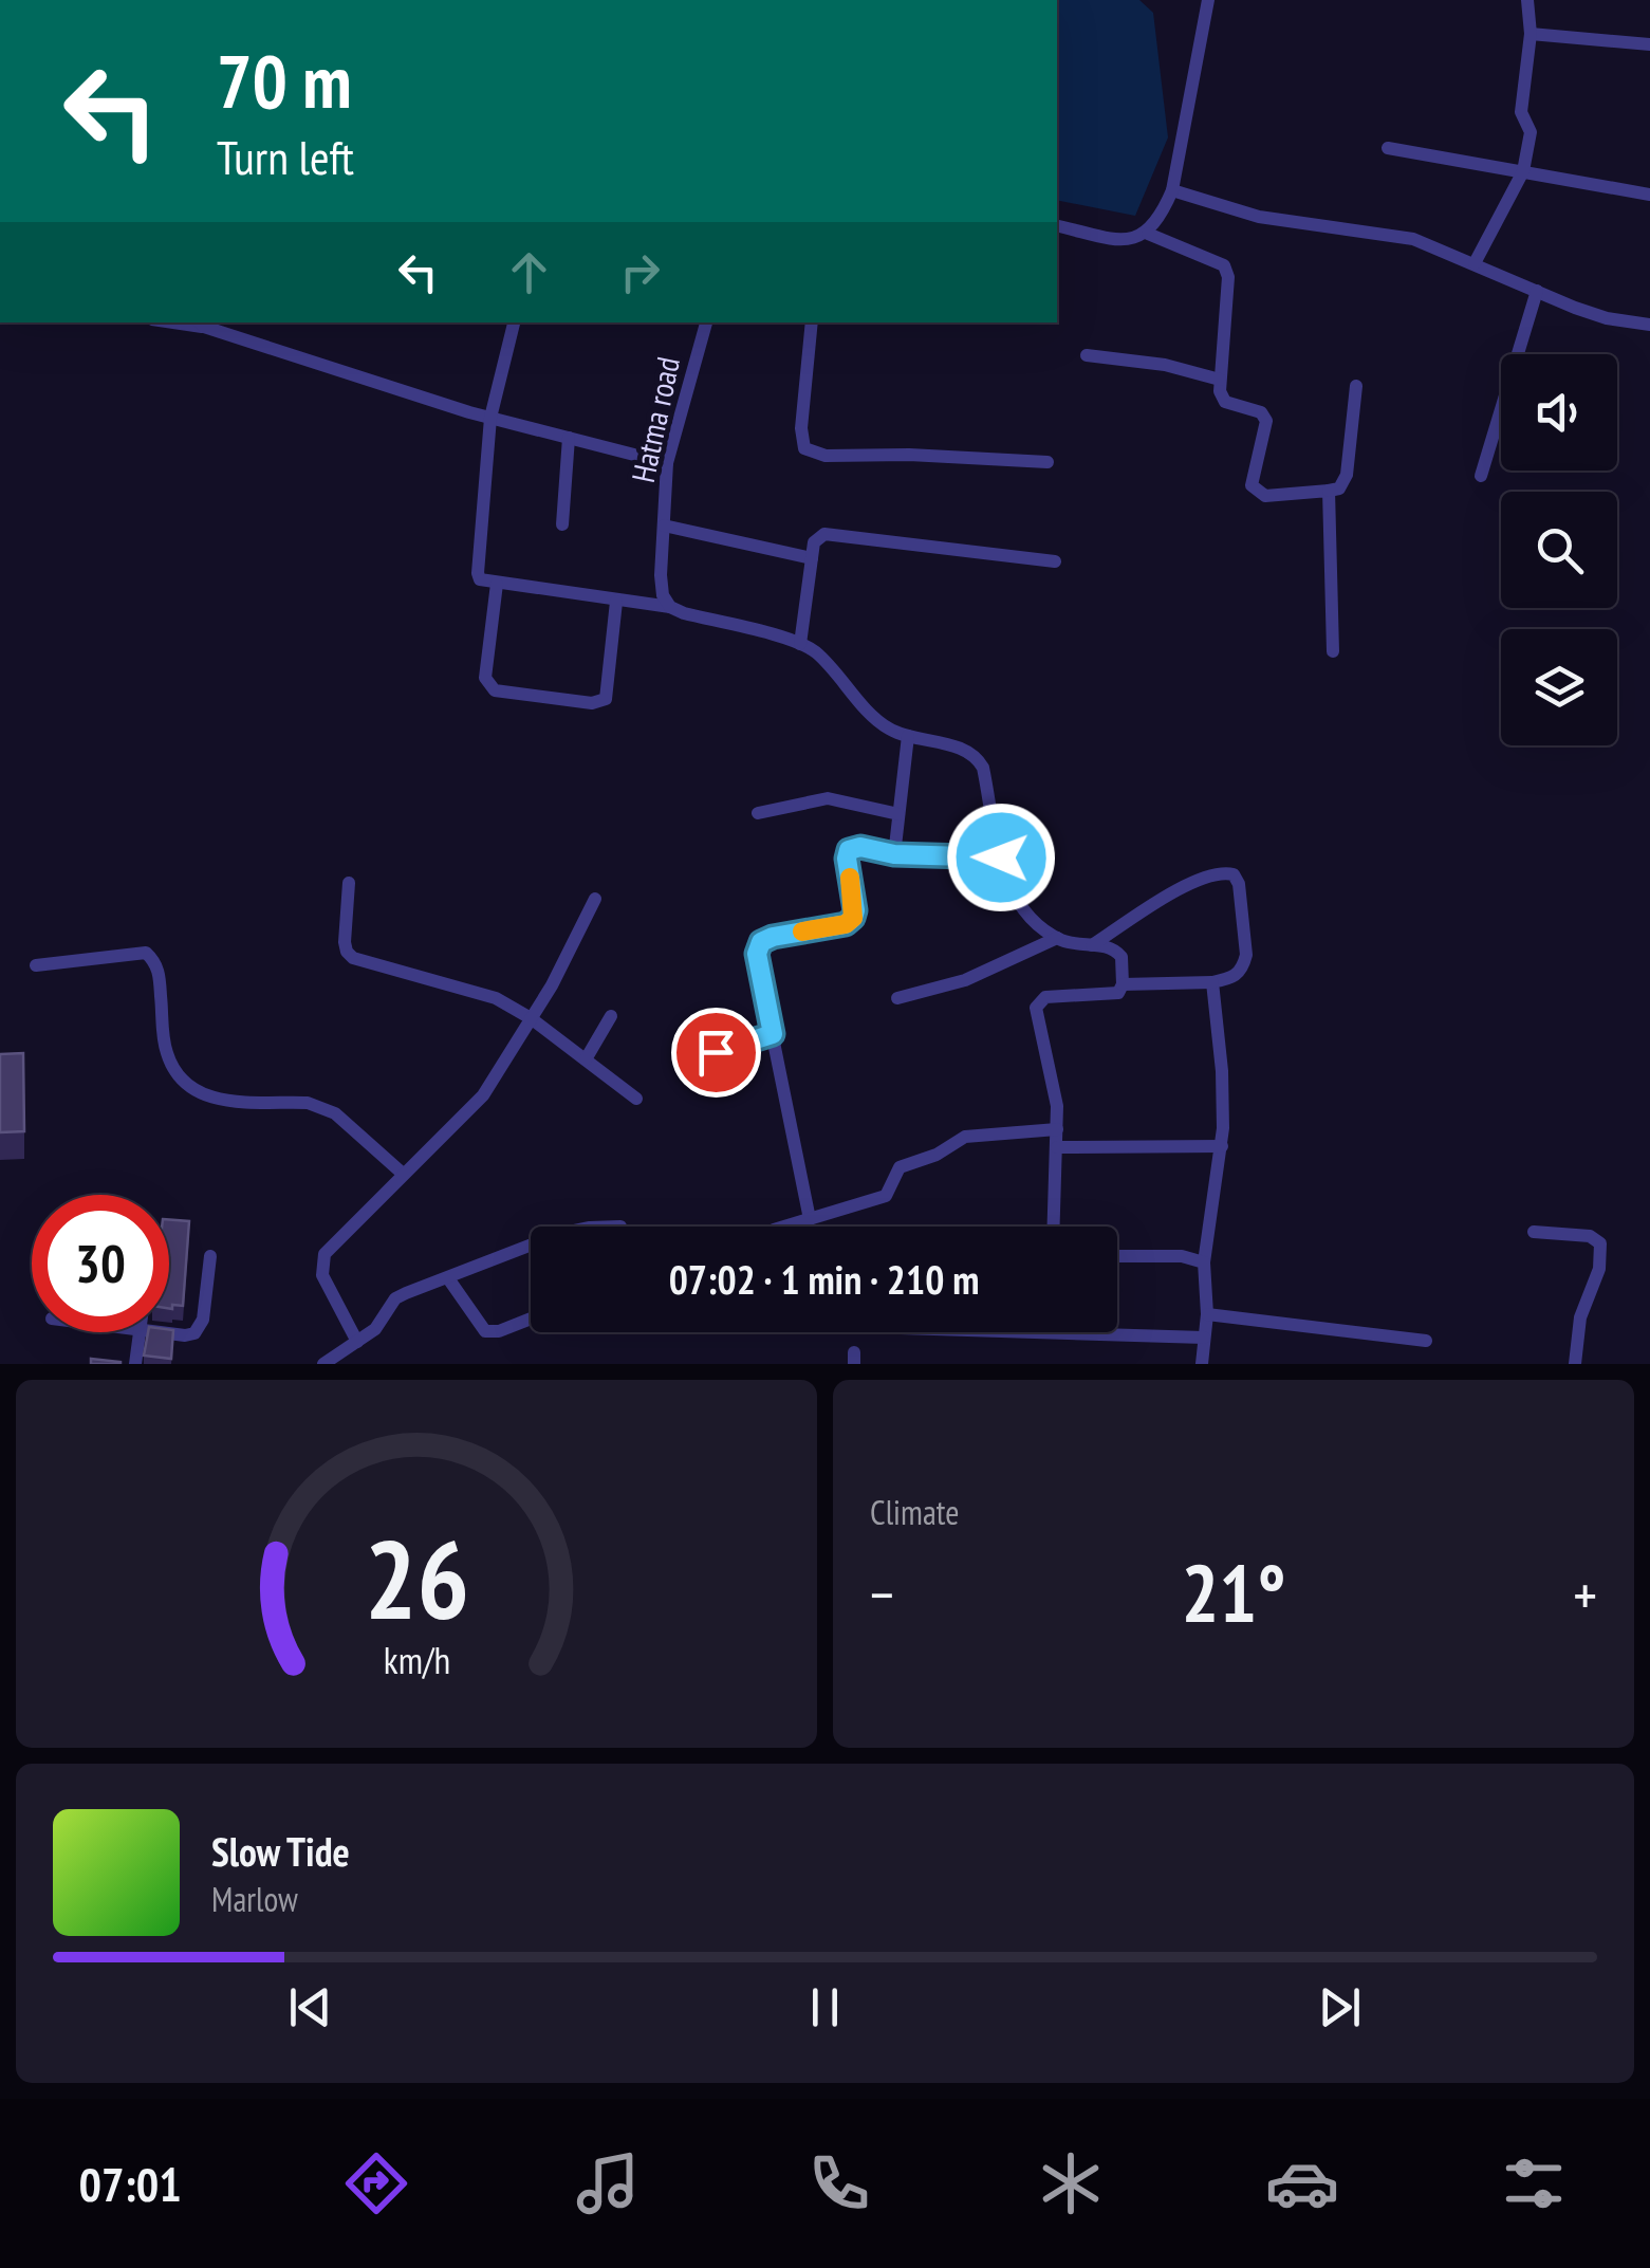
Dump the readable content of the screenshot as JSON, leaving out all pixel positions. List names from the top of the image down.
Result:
{
  "streets": {
    "street": ["Hatma road"]
  },
  "page": {
    "turn": ["70 m", "Turn left"],
    "limit": "30",
    "trip": "07:02 · 1 min · 210 m",
    "tile": "Climate",
    "heat": ["−", "21°", "+"],
    "song": ["Slow Tide", "Marlow"],
    "tabs": "07:01",
    "gauge": ["26", "km/h"]
  }
}
